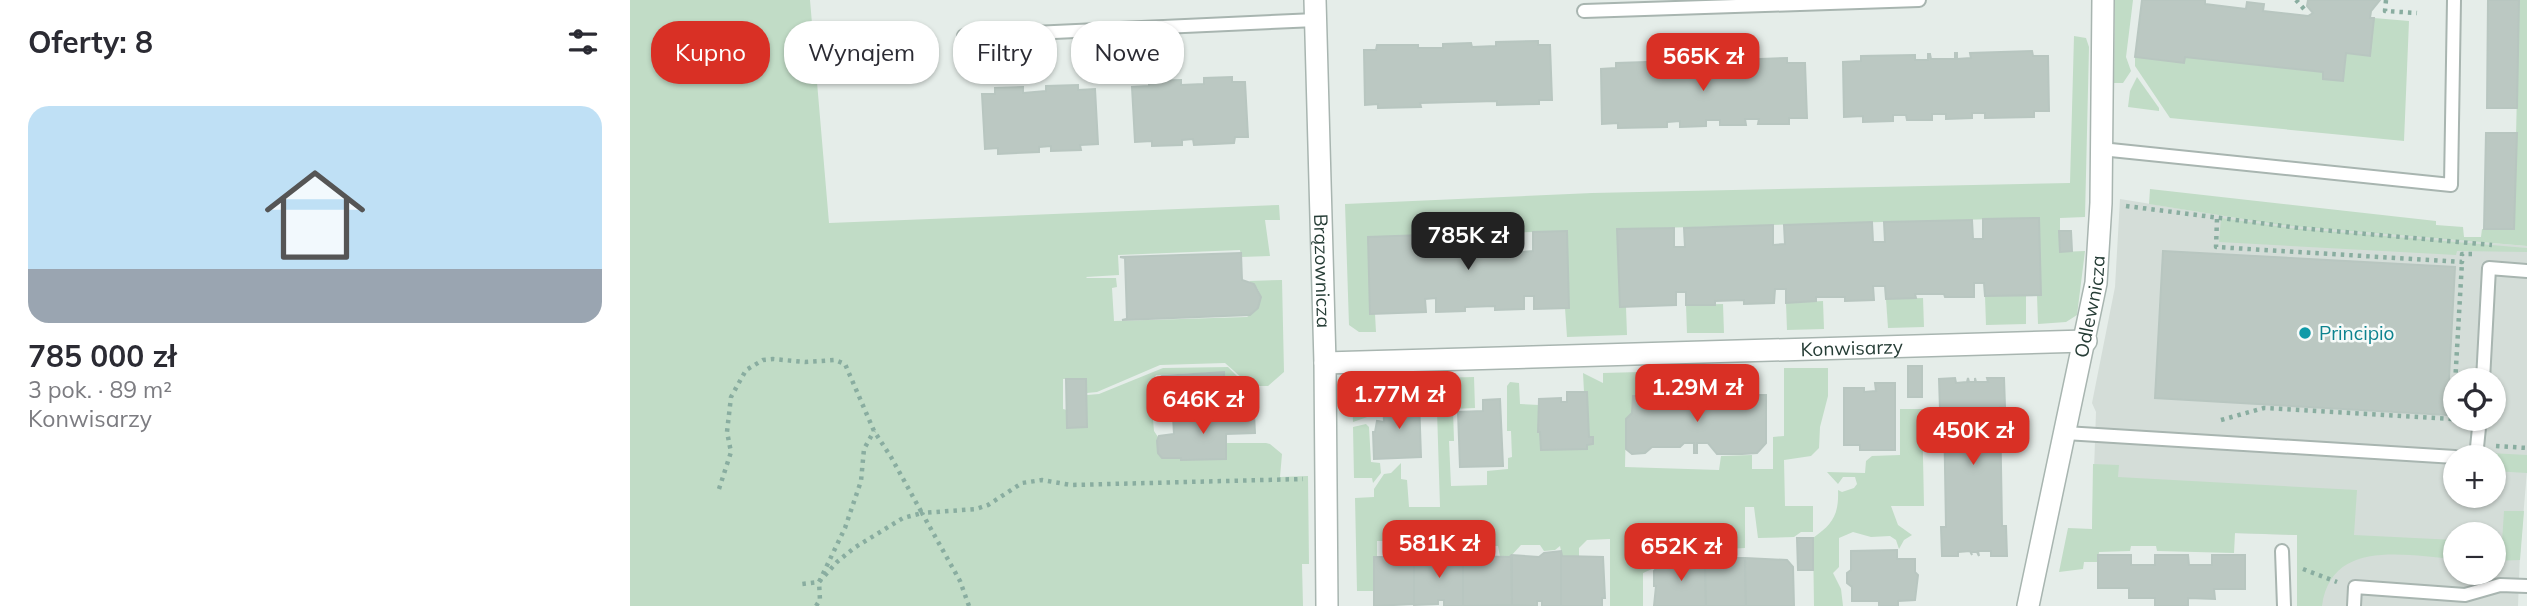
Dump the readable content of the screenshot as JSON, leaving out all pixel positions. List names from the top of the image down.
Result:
{
  "streets": {
    "street": ["Brązownicza", "Odlewnicza", "Konwisarzy"]
  },
  "crossings": [
    ["Brązownicza", "Konwisarzy"],
    ["Odlewnicza", "Konwisarzy"]
  ],
  "places": ["Principio"],
  "page": {
    "heading": "Oferty: 8",
    "chip": [
      "Kupno",
      "Wynajem",
      "Filtry",
      "Nowe"
    ],
    "price": [
      "565K zł",
      "785K zł",
      "1.29M zł",
      "1.77M zł",
      "646K zł",
      "450K zł",
      "581K zł",
      "652K zł"
    ],
    "list": [
      {
        "name": "785 000 zł",
        "note": "3 pok. · 89 m² · Konwisarzy"
      }
    ],
    "map_buttons": ["+", "−"]
  }
}
